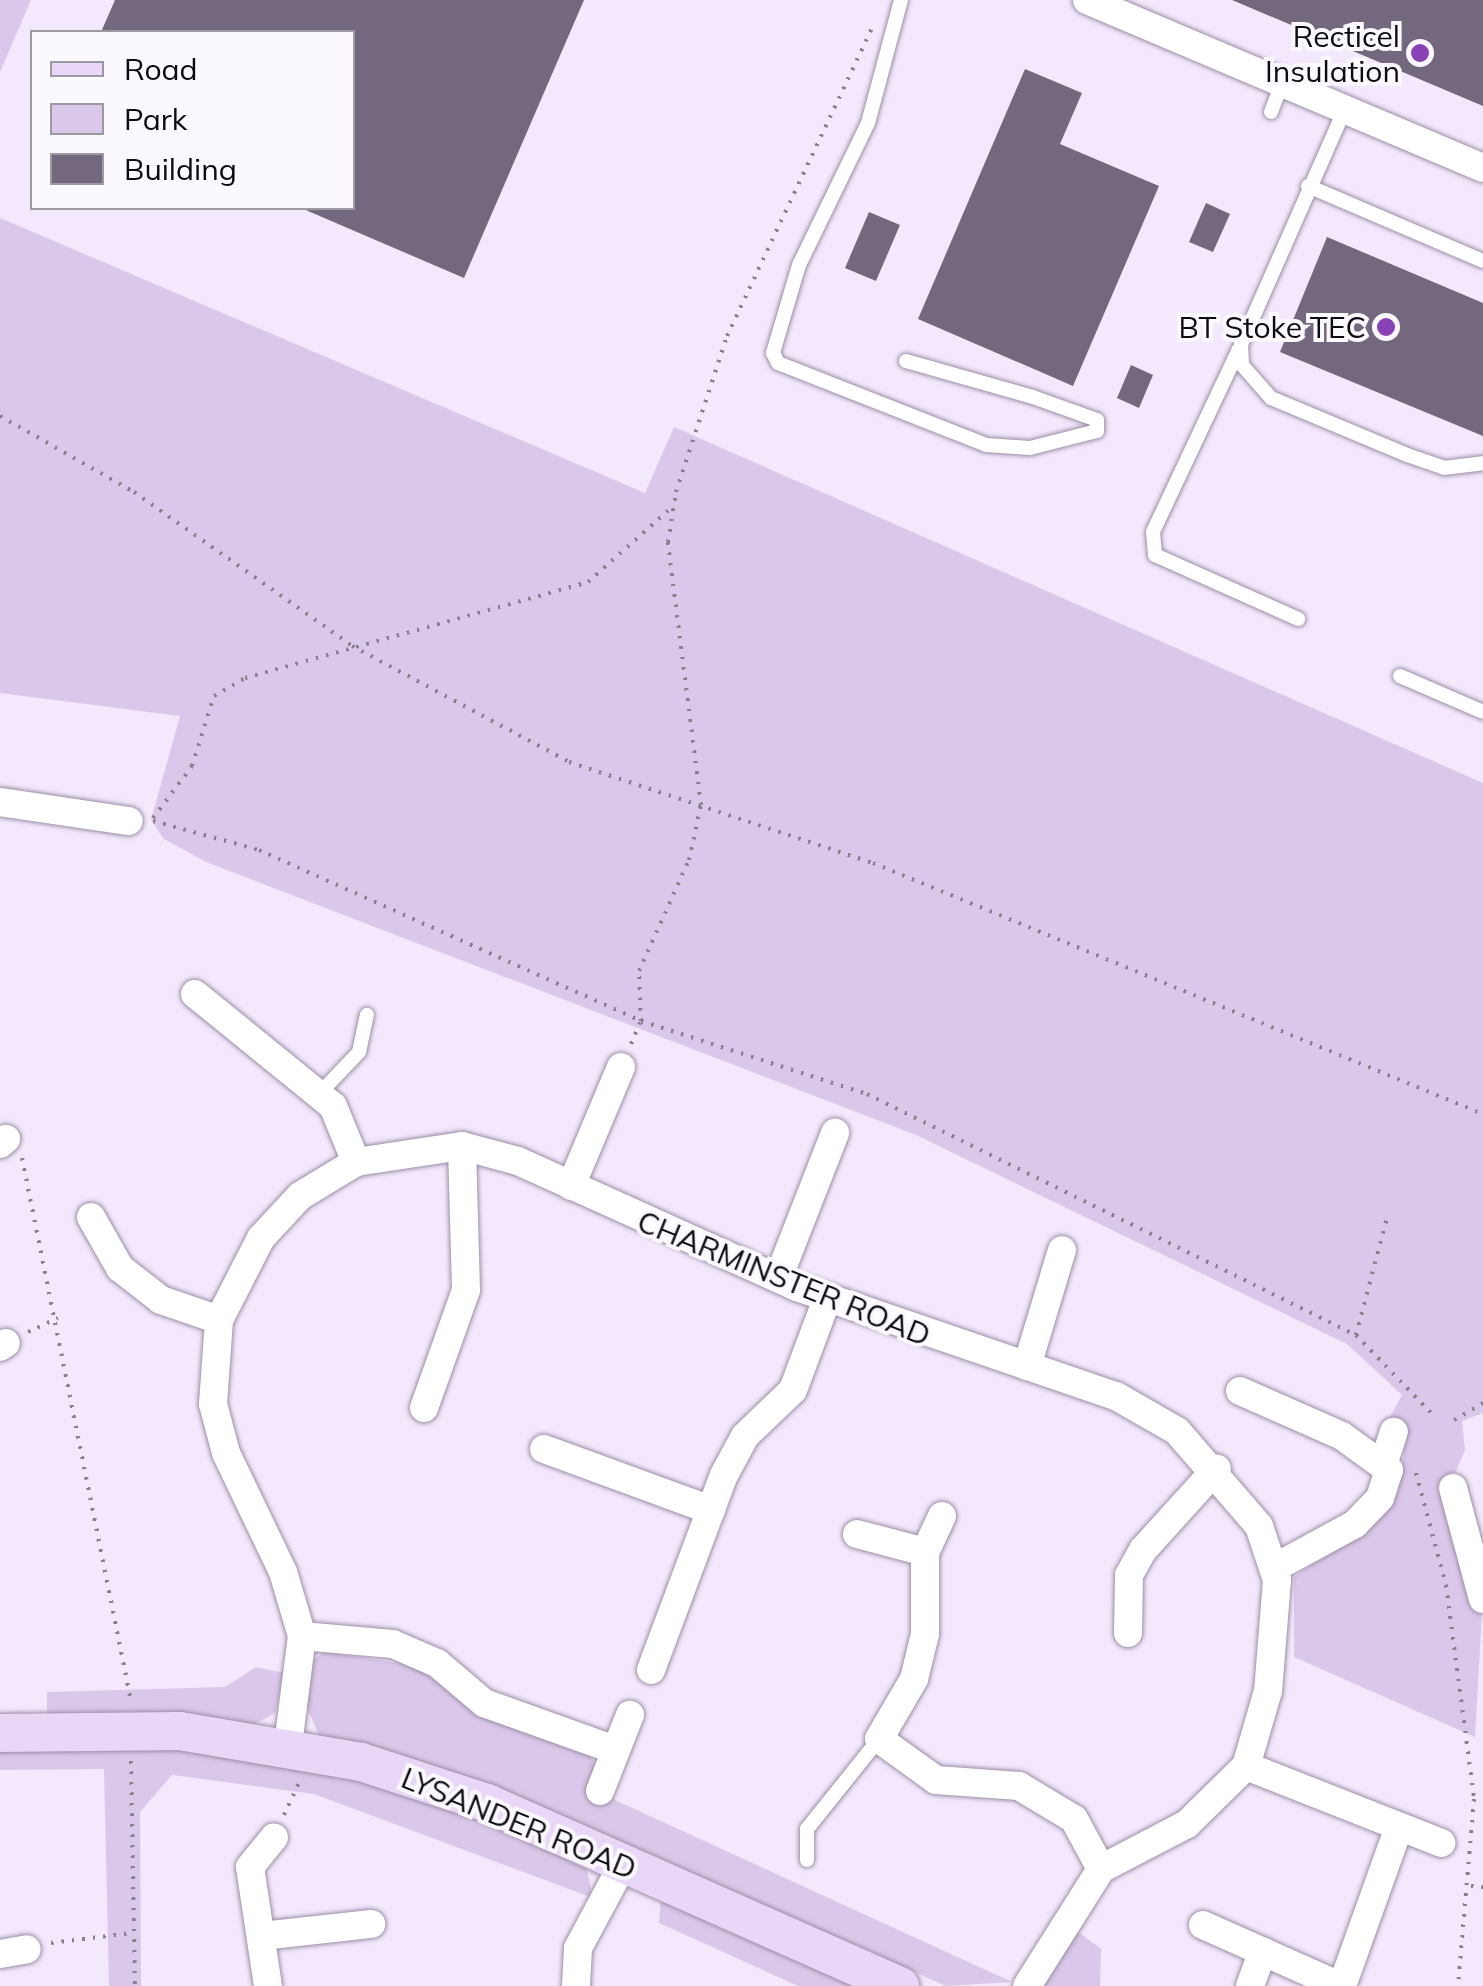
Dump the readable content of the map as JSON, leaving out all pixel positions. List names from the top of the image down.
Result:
{
  "streets": {
    "street": ["CHARMINSTER ROAD", "LYSANDER ROAD"]
  },
  "crossings": [
    ["CHARMINSTER ROAD", "LYSANDER ROAD"]
  ],
  "places": ["Recticel Insulation", "BT Stoke TEC"],
  "legend": ["Road", "Park", "Building"]
}
